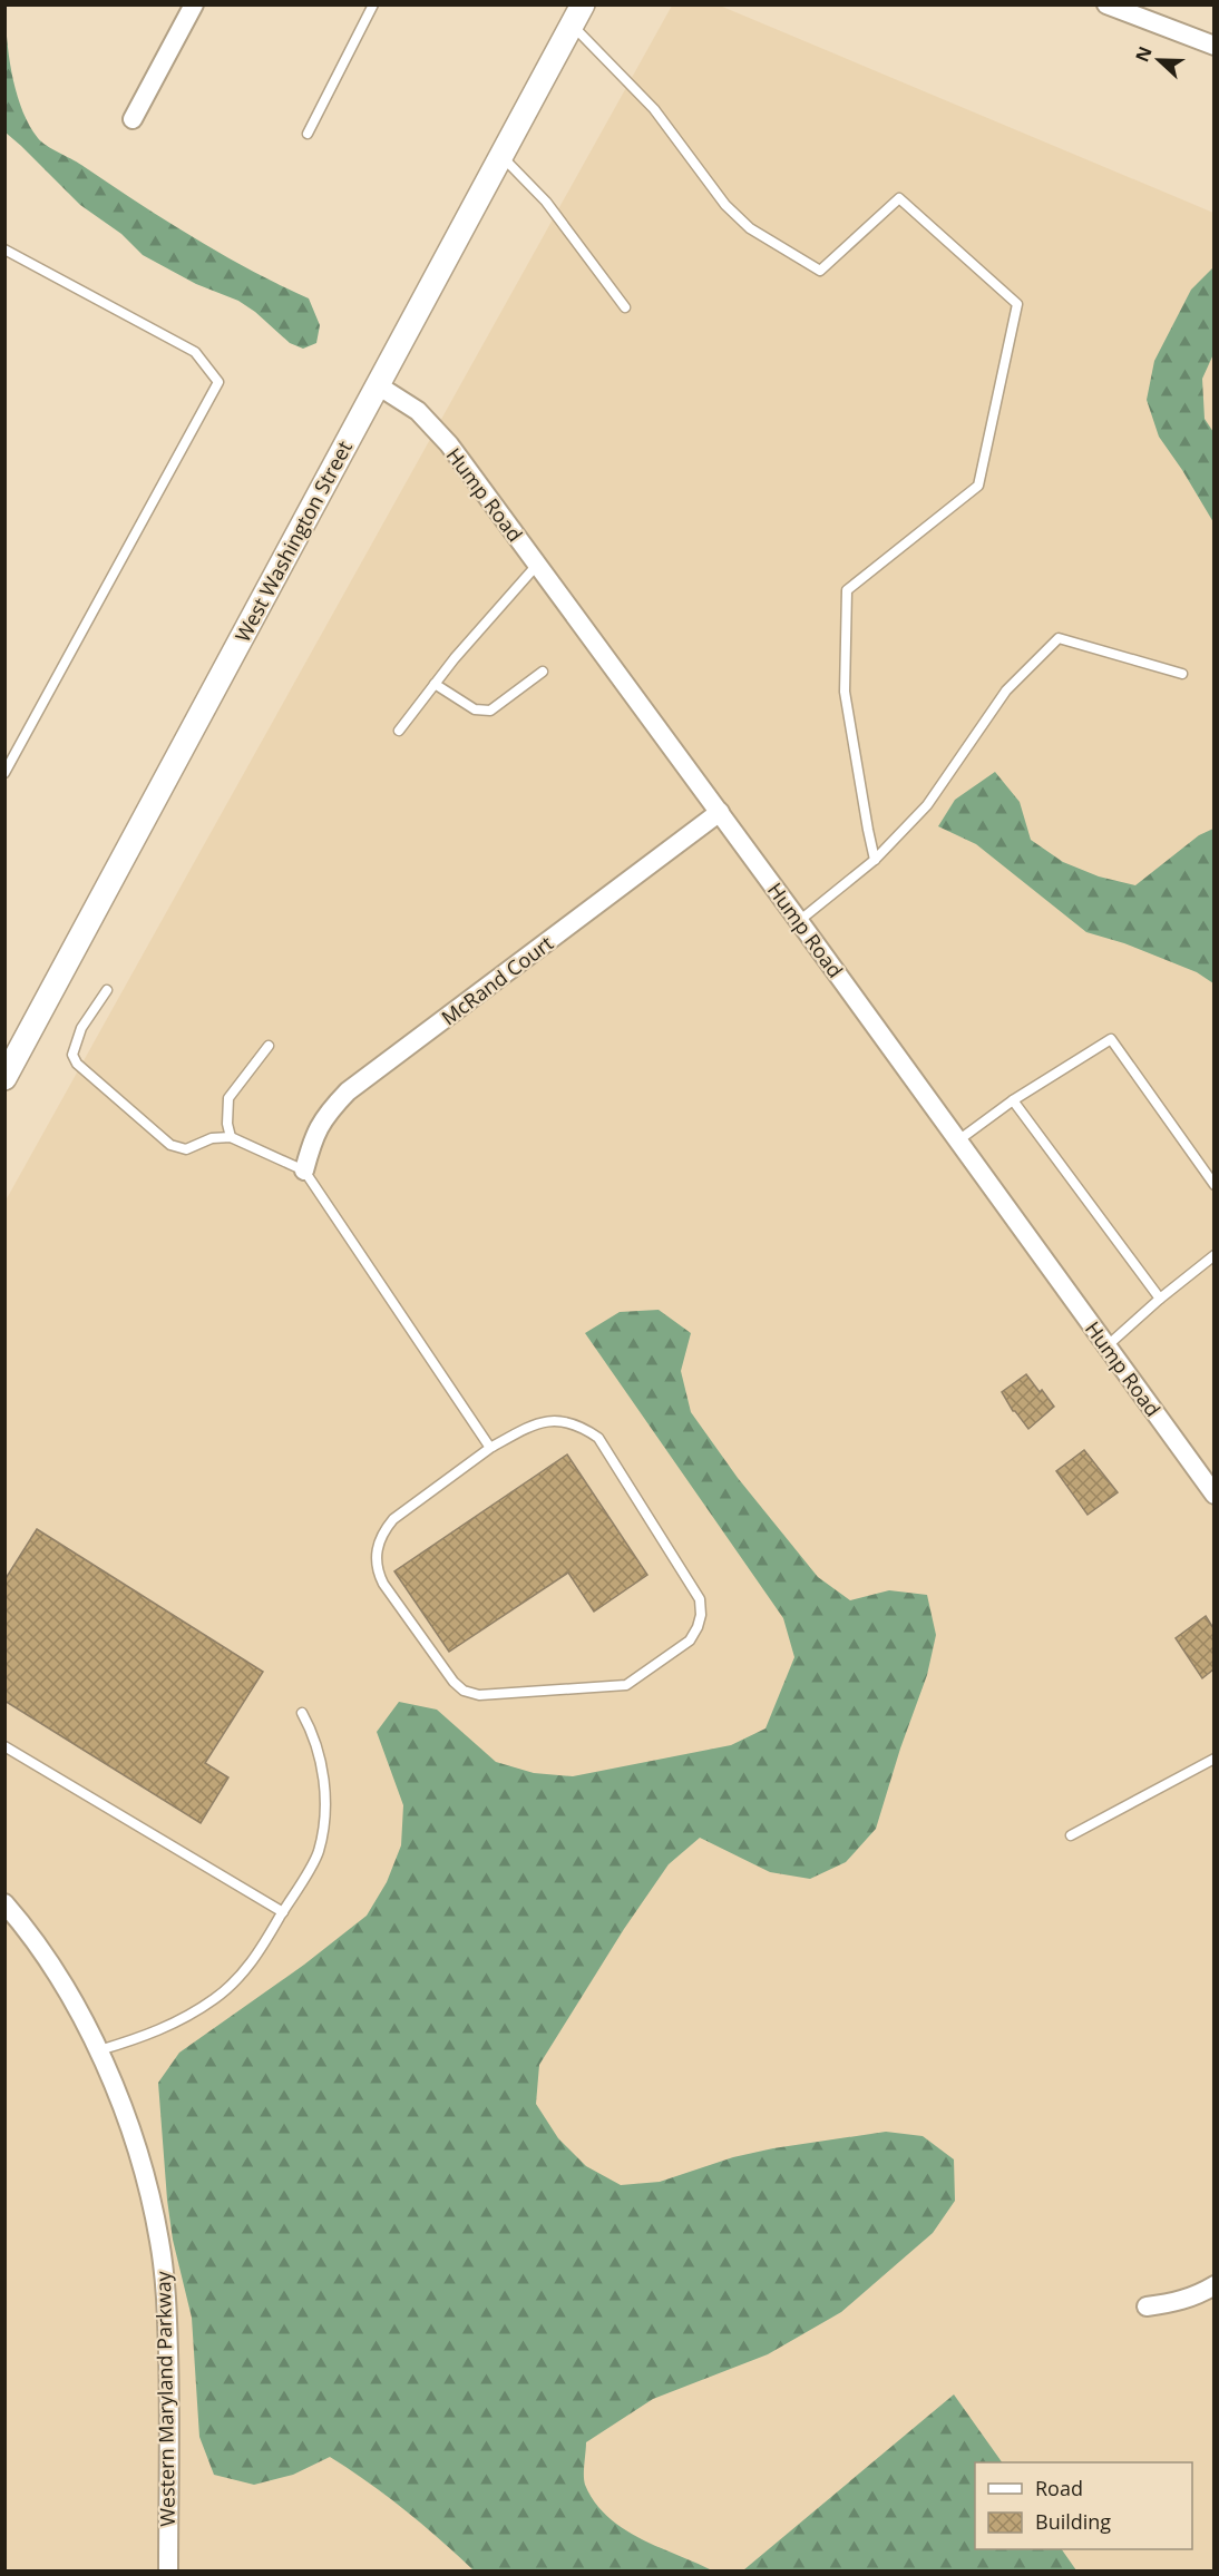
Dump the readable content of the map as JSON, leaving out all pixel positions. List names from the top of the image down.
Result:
{
  "streets": {
    "street": [
      "Hump Road",
      "West Washington Street",
      "McRand Court",
      "Western Maryland Parkway"
    ]
  },
  "crossings": [
    ["Hump Road", "West Washington Street"],
    ["Hump Road", "McRand Court"]
  ],
  "legend": ["Road", "Building"],
  "north": "left"
}
